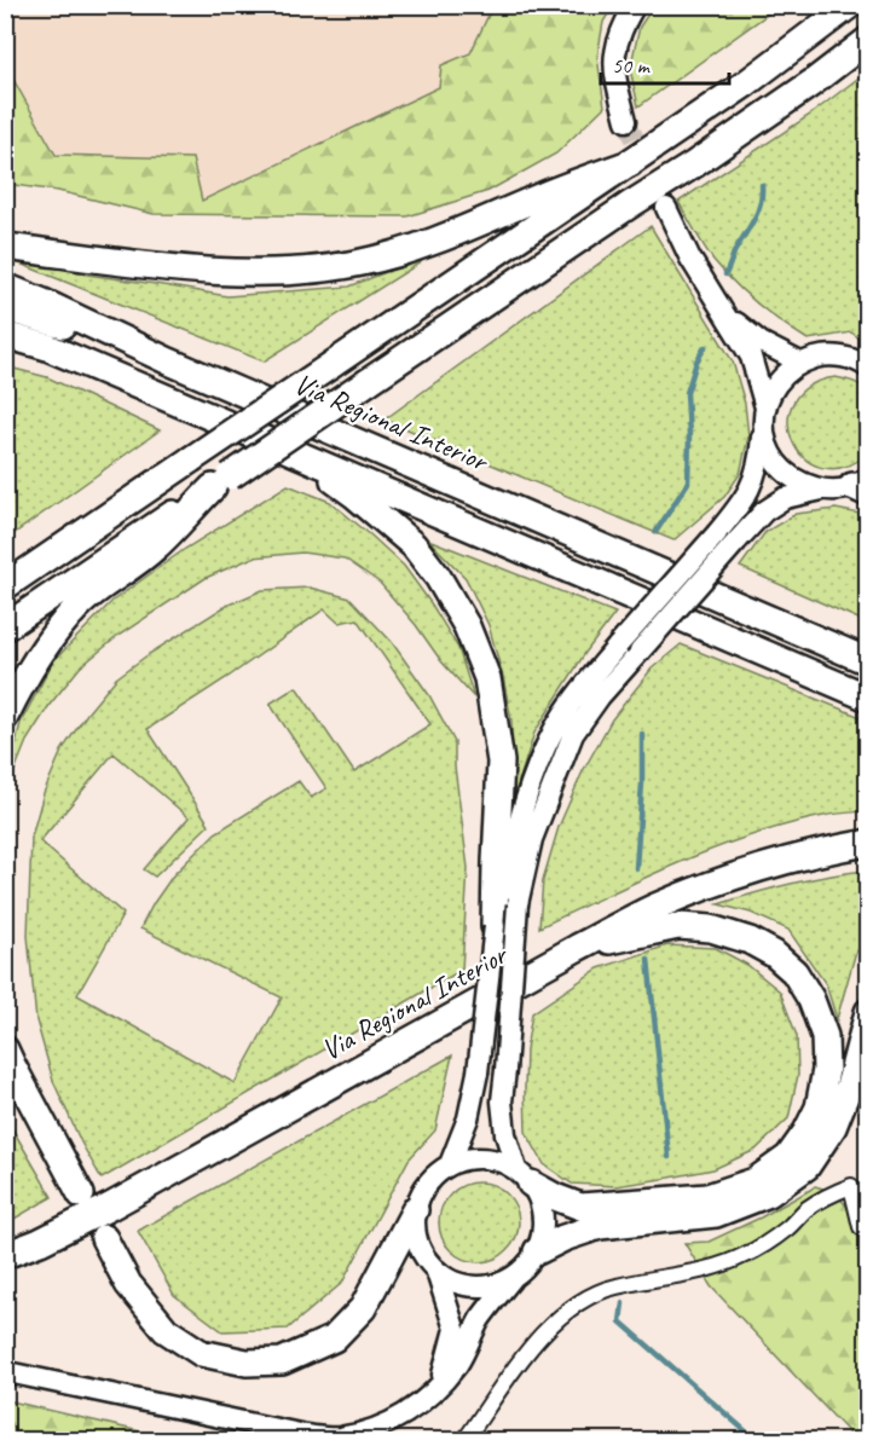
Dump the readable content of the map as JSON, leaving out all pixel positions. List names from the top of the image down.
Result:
{
  "streets": {
    "highway": ["Via Regional Interior"]
  },
  "scale_bar": "50 m"
}
